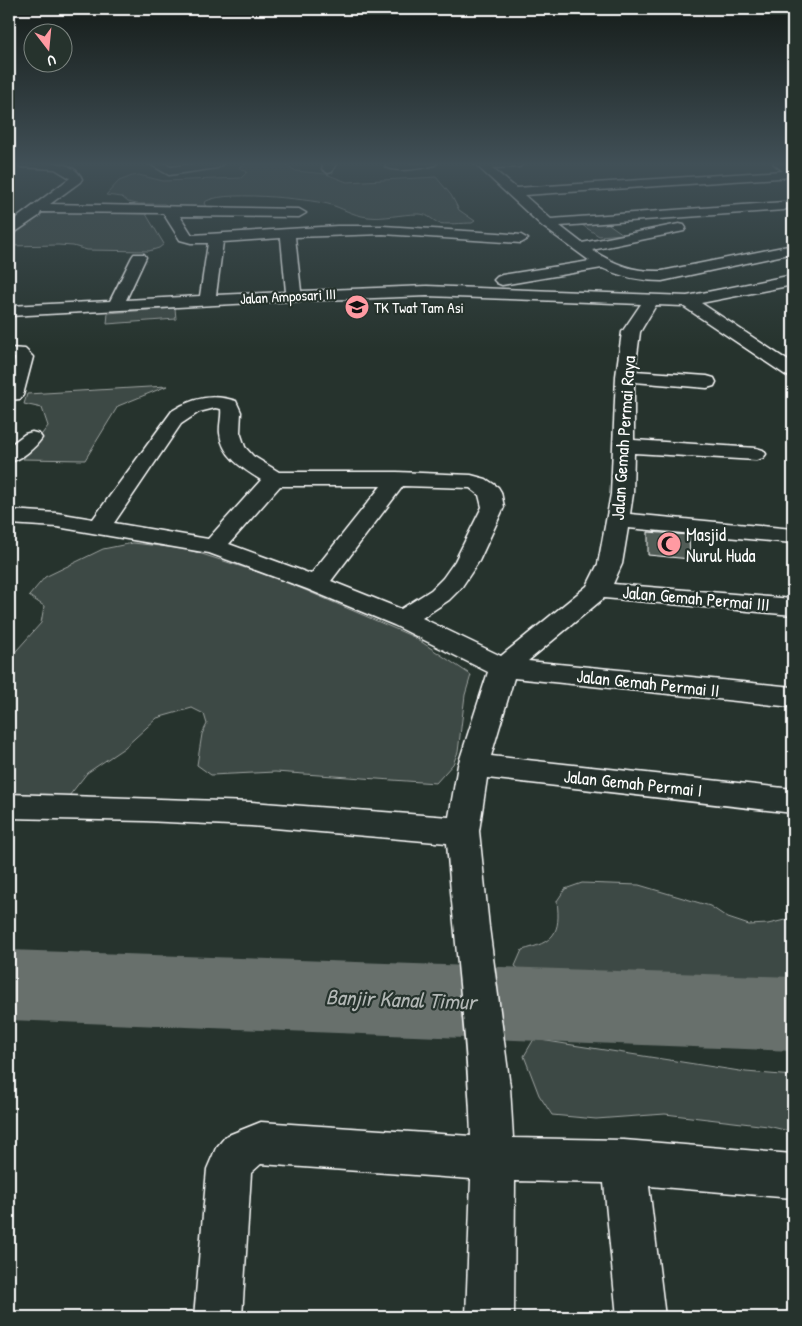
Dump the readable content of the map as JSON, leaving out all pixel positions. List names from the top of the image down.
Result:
{
  "streets": {
    "street": [
      "Jalan Amposari III",
      "Jalan Gemah Permai Raya",
      "Jalan Gemah Permai III",
      "Jalan Gemah Permai II",
      "Jalan Gemah Permai I"
    ]
  },
  "crossings": [
    ["Jalan Amposari III", "Jalan Gemah Permai Raya"],
    ["Jalan Gemah Permai Raya", "Jalan Gemah Permai III"],
    ["Jalan Gemah Permai Raya", "Jalan Gemah Permai II"]
  ],
  "water": ["Banjir Kanal Timur"],
  "places": {
    "school or university": ["TK Twat Tam Asi"],
    "mosque": ["Masjid Nurul Huda"]
  },
  "north": "bottom"
}
